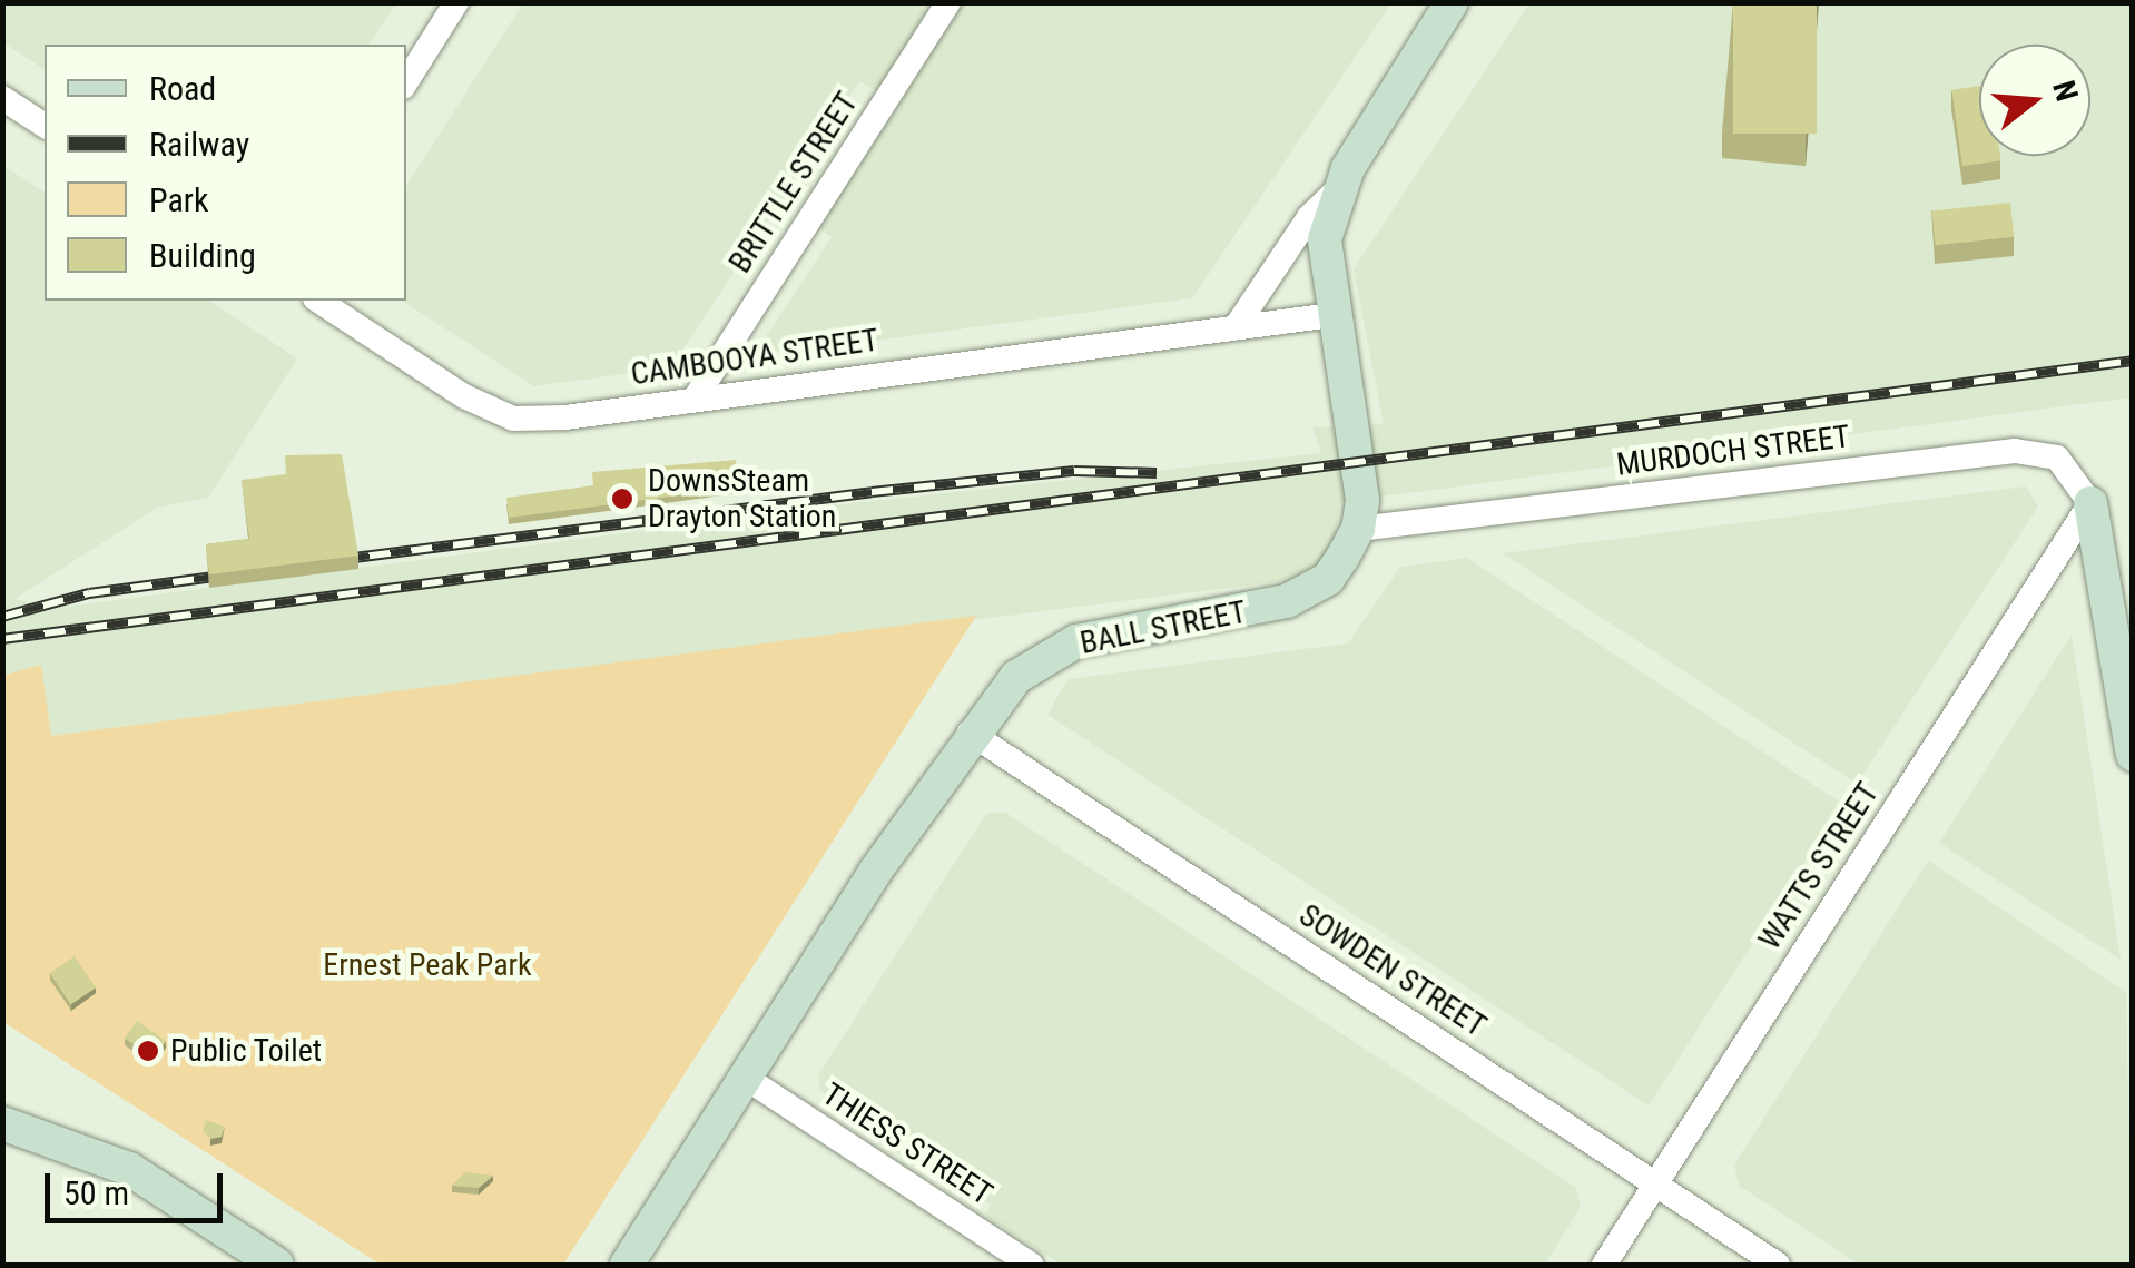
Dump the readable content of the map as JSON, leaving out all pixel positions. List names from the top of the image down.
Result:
{
  "streets": {
    "main road": ["BALL STREET"],
    "street": [
      "BRITTLE STREET",
      "CAMBOOYA STREET",
      "MURDOCH STREET",
      "WATTS STREET",
      "SOWDEN STREET",
      "THIESS STREET"
    ]
  },
  "crossings": [
    ["BRITTLE STREET", "CAMBOOYA STREET"],
    ["MURDOCH STREET", "BALL STREET"],
    ["MURDOCH STREET", "WATTS STREET"],
    ["BALL STREET", "SOWDEN STREET"],
    ["BALL STREET", "THIESS STREET"],
    ["WATTS STREET", "SOWDEN STREET"]
  ],
  "parks": ["Ernest Peak Park"],
  "places": ["DownsSteam Drayton Station", "Public Toilet"],
  "legend": [
    "Road",
    "Railway",
    "Park",
    "Building"
  ],
  "scale_bar": "50 m",
  "north": "right"
}
